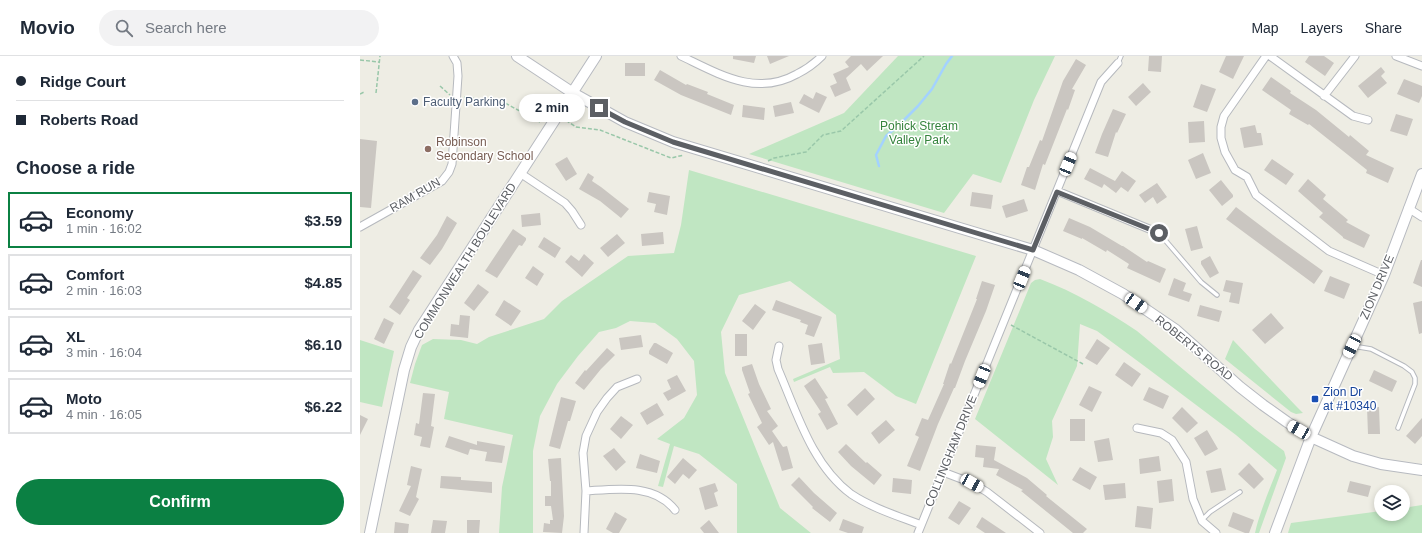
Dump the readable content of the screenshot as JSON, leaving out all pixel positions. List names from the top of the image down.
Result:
{
  "streets": {
    "main road": ["COMMONWEALTH BOULEVARD", "ZION DRIVE", "ROBERTS ROAD"],
    "street": ["RAM RUN", "COLLINGHAM DRIVE"]
  },
  "crossings": [
    ["COMMONWEALTH BOULEVARD", "ROBERTS ROAD"],
    ["ZION DRIVE", "ROBERTS ROAD"],
    ["ROBERTS ROAD", "COLLINGHAM DRIVE"]
  ],
  "parks": ["Pohick Stream Valley Park"],
  "places": {
    "other": ["Faculty Parking", "Robinson Secondary School"],
    "transit": ["Zion Dr at #10340"]
  },
  "page": {
    "header": "Movio",
    "search": "Search here",
    "nav": ["Map", "Layers", "Share"],
    "banner": ["Ridge Court", "Roberts Road"],
    "bubble": "2 min",
    "heading": "Choose a ride",
    "list": [
      {
        "name": "Economy",
        "note": "1 min · 16:02",
        "value": "$3.59"
      },
      {
        "name": "Comfort",
        "note": "2 min · 16:03",
        "value": "$4.85"
      },
      {
        "name": "XL",
        "note": "3 min · 16:04",
        "value": "$6.10"
      },
      {
        "name": "Moto",
        "note": "4 min · 16:05",
        "value": "$6.22"
      }
    ],
    "buttons": "Confirm"
  }
}
